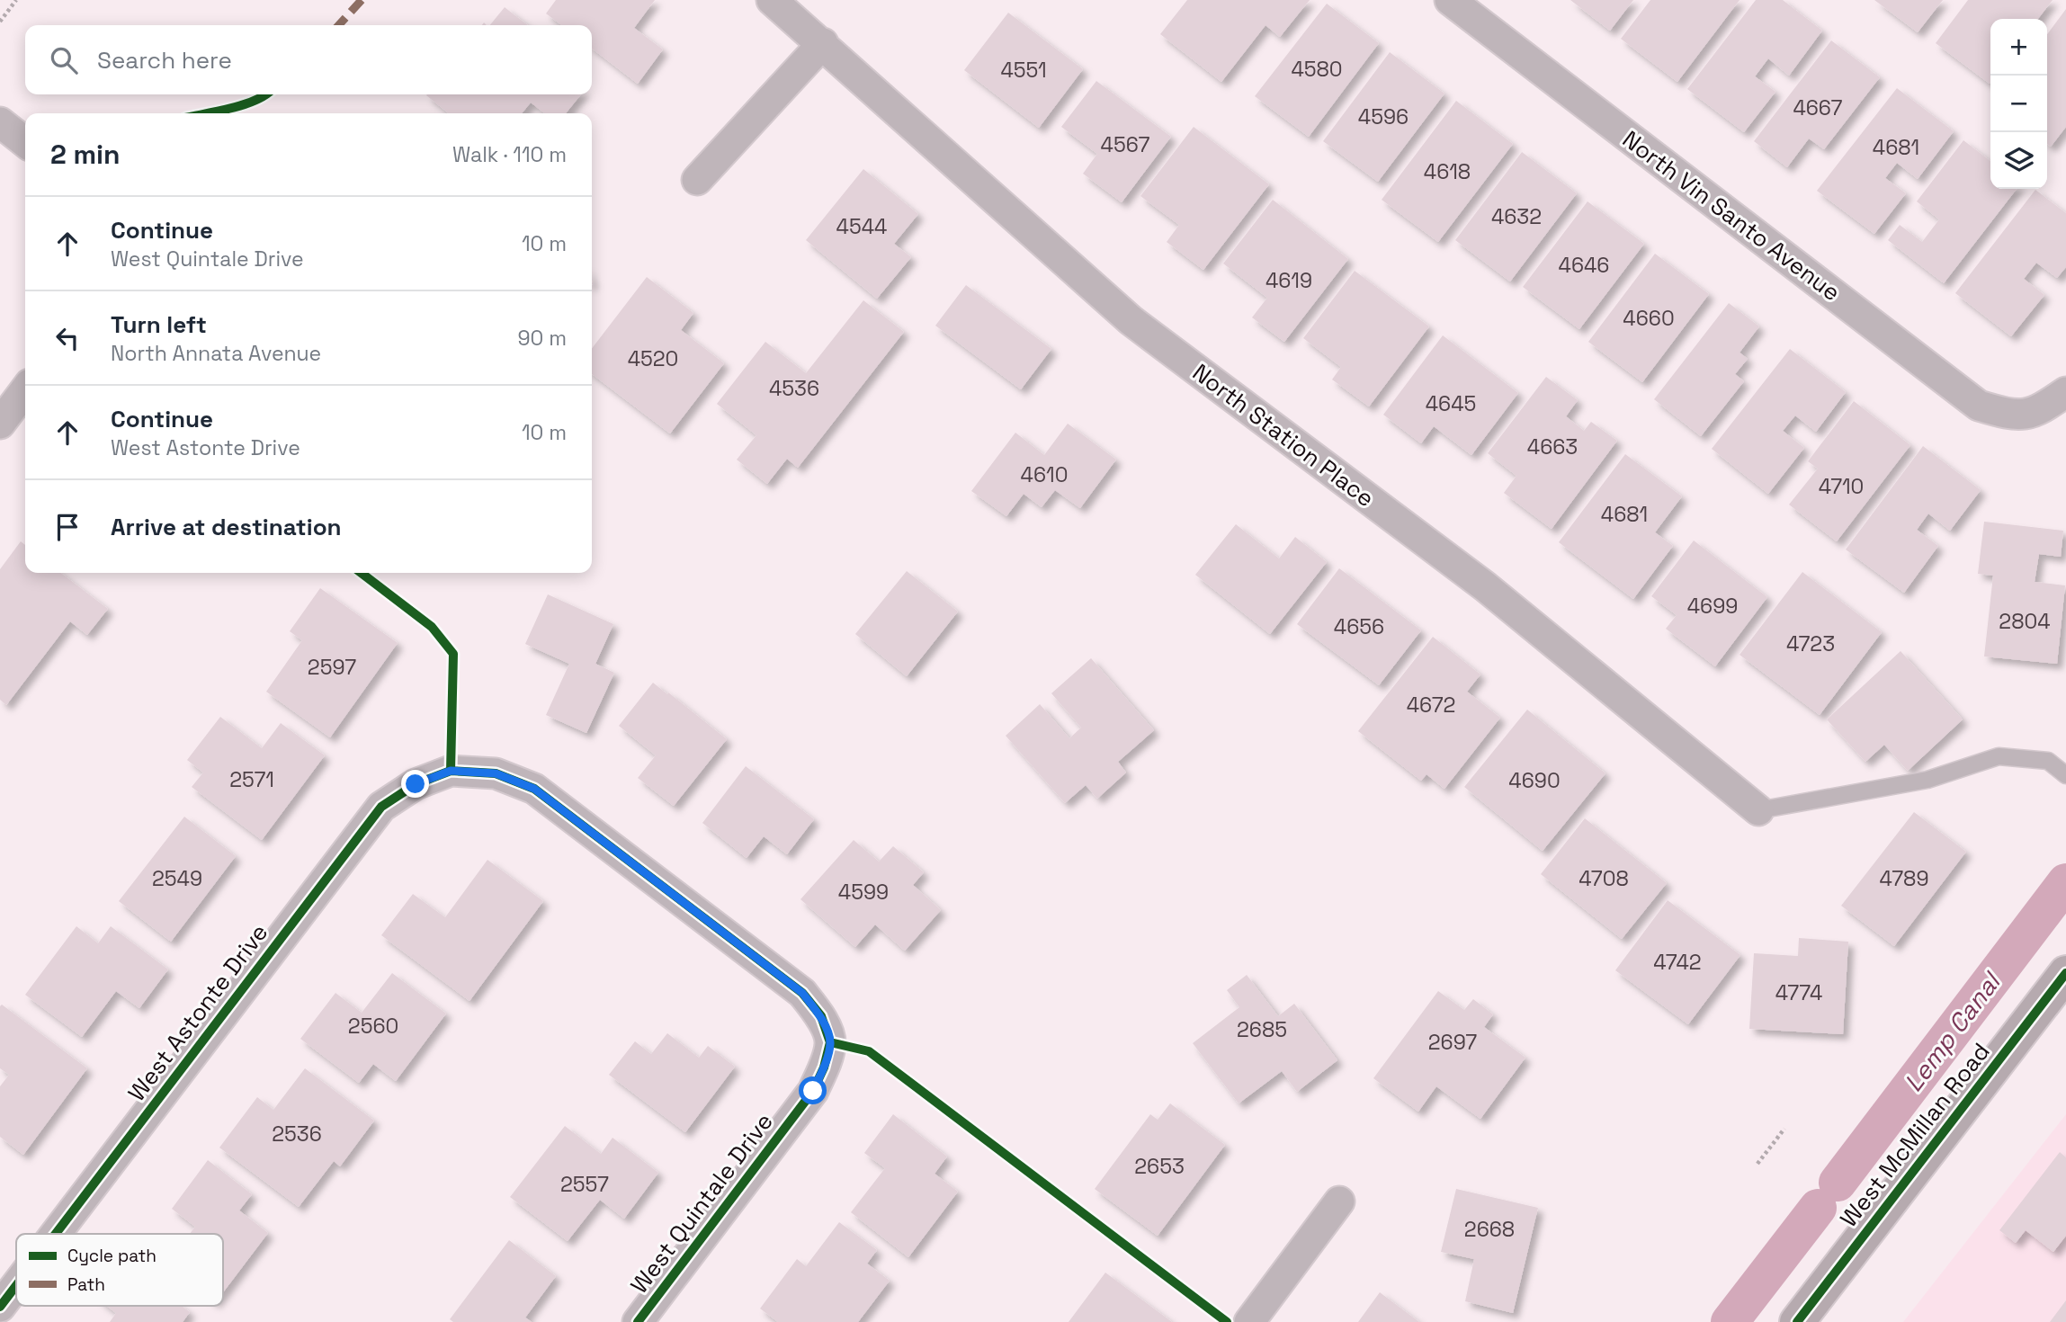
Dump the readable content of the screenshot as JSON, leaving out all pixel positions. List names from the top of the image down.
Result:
{
  "streets": {
    "main road": ["West McMillan Road"],
    "street": [
      "North Vin Santo Avenue",
      "North Station Place",
      "West Astonte Drive",
      "West Quintale Drive"
    ]
  },
  "crossings": [
    ["West Astonte Drive", "West Quintale Drive"]
  ],
  "water": ["Lemp Canal"],
  "house_numbers": [
    "4580",
    "4551",
    "4667",
    "4596",
    "4567",
    "4681",
    "4618",
    "4632",
    "4544",
    "4646",
    "4619",
    "4660",
    "4520",
    "4536",
    "4645",
    "4663",
    "4610",
    "4710",
    "4681",
    "4699",
    "2804",
    "4656",
    "4723",
    "2597",
    "4672",
    "2571",
    "4690",
    "2549",
    "4708",
    "4789",
    "4599",
    "4742",
    "4774",
    "2560",
    "2685",
    "2697",
    "2536",
    "2653",
    "2557",
    "2668"
  ],
  "legend": ["Cycle path", "Path"],
  "page": {
    "map_buttons": ["+", "−"],
    "search": "Search here",
    "heading": ["2 min", "Walk · 110 m"],
    "list": [
      ["Continue", "West Quintale Drive", "10 m"],
      ["Turn left", "North Annata Avenue", "90 m"],
      ["Continue", "West Astonte Drive", "10 m"],
      "Arrive at destination"
    ]
  }
}
